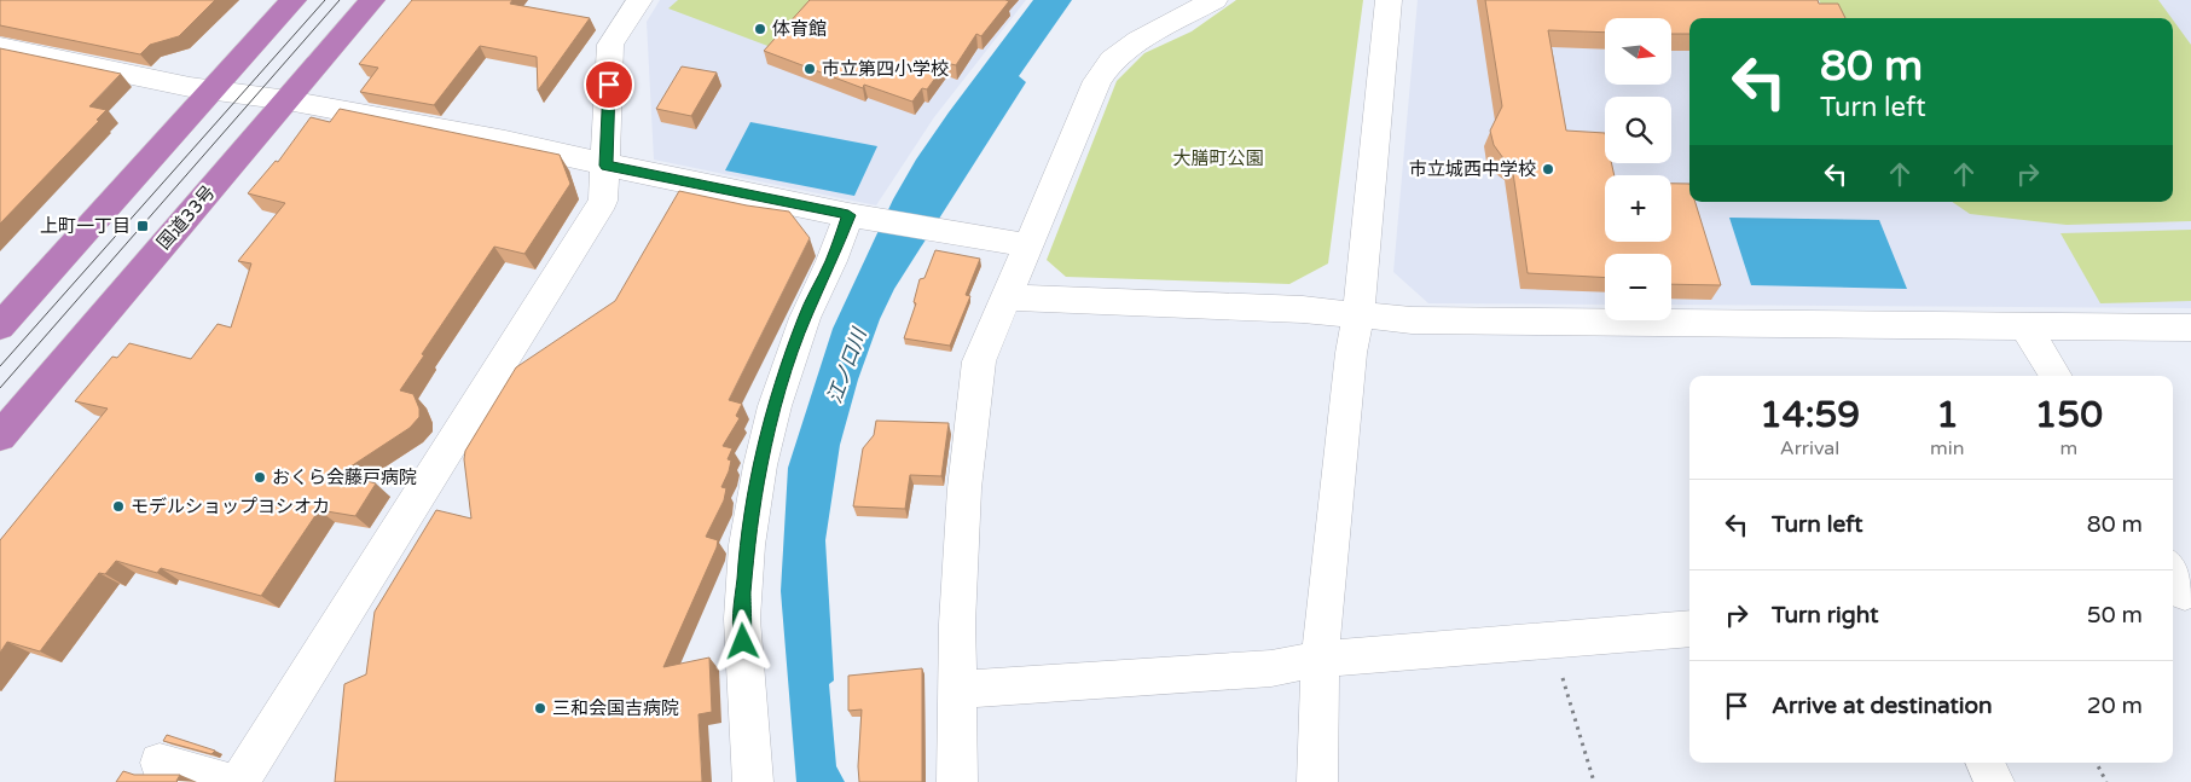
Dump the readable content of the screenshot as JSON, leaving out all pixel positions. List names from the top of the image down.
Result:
{
  "streets": {
    "highway": ["国道33号"]
  },
  "water": ["江ノ口川"],
  "parks": ["大膳町公園"],
  "places": {
    "other": [
      "体育館",
      "市立第四小学校",
      "市立城西中学校",
      "おくら会藤戸病院",
      "モデルショップヨシオカ",
      "三和会国吉病院"
    ],
    "transit": ["上町一丁目"]
  },
  "north": "right",
  "page": {
    "map_buttons": ["+", "−"],
    "turn": ["80 m", "Turn left"],
    "eta": [
      "14:59",
      "Arrival",
      "1",
      "min",
      "150",
      "m"
    ],
    "list": [
      {
        "name": "Turn left",
        "value": "80 m"
      },
      {
        "name": "Turn right",
        "value": "50 m"
      },
      {
        "name": "Arrive at destination",
        "value": "20 m"
      }
    ]
  }
}
